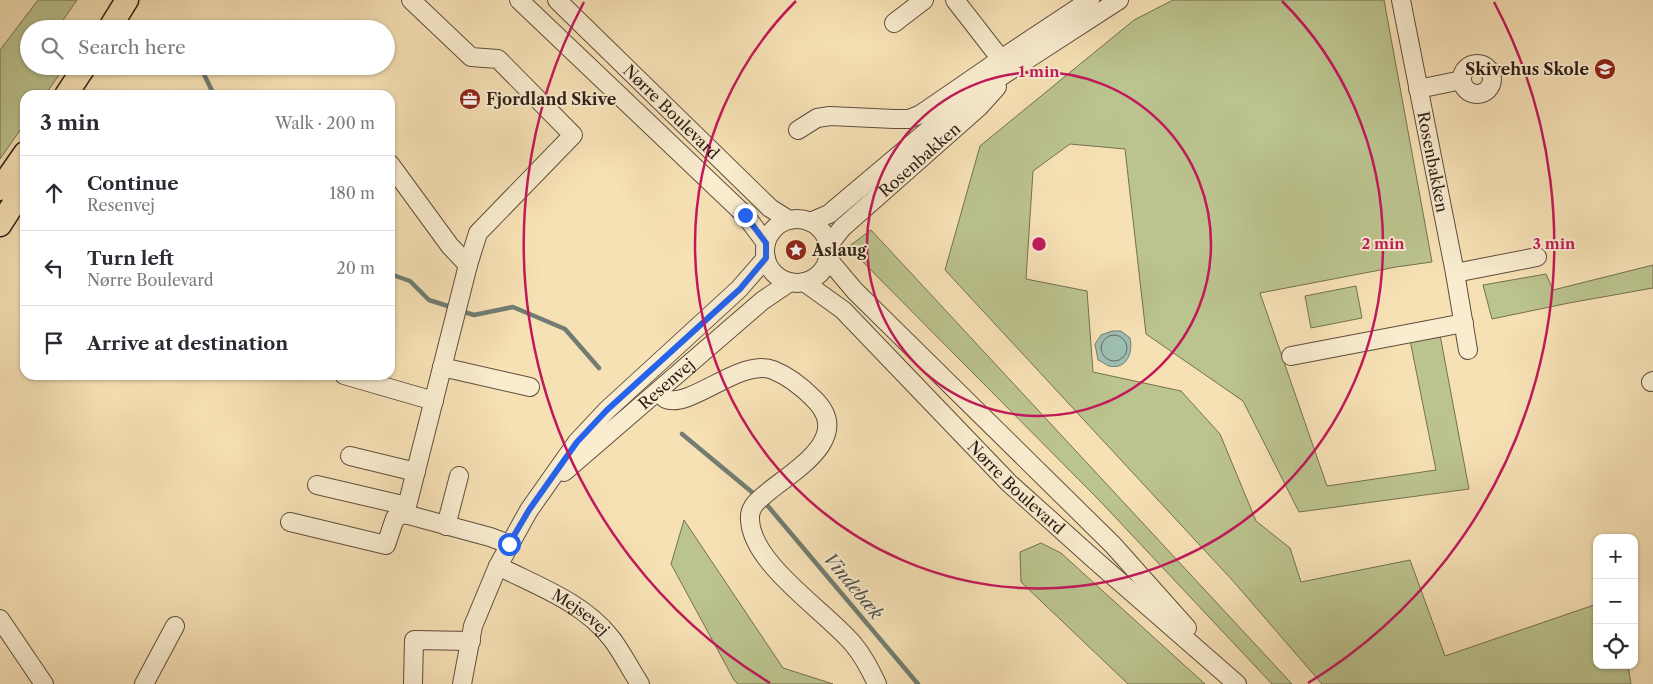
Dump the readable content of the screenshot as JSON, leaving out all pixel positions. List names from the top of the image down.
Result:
{
  "streets": {
    "street": [
      "Nørre Boulevard",
      "Rosenbakken",
      "Resenvej",
      "Mejsevej"
    ]
  },
  "crossings": [
    ["Nørre Boulevard", "Rosenbakken"],
    ["Nørre Boulevard", "Resenvej"],
    ["Rosenbakken", "Resenvej"],
    ["Resenvej", "Mejsevej"]
  ],
  "water": ["Vindebæk"],
  "places": {
    "school or university": ["Skivehus Skole"],
    "office": ["Fjordland Skive"],
    "place": ["Aslaug"]
  },
  "page": {
    "search": "Search here",
    "heading": ["3 min", "Walk · 200 m"],
    "list": [
      ["Continue", "Resenvej", "180 m"],
      ["Turn left", "Nørre Boulevard", "20 m"],
      "Arrive at destination"
    ],
    "map_buttons": ["+", "−"]
  },
  "rings": ["1 min", "2 min", "3 min"]
}
